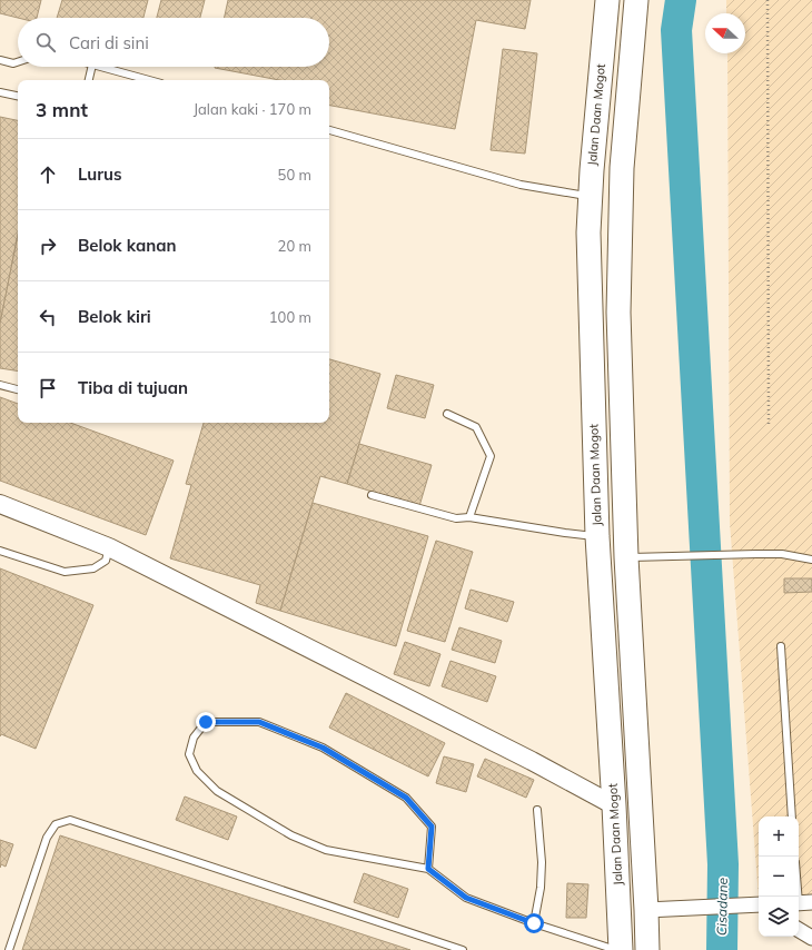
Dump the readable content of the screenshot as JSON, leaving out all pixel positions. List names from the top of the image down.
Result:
{
  "streets": {
    "highway": ["Jalan Daan Mogot"]
  },
  "water": ["Cisadane"],
  "north": "left",
  "page": {
    "search": "Cari di sini",
    "heading": ["3 mnt", "Jalan kaki · 170 m"],
    "list": [
      ["Lurus", "50 m"],
      ["Belok kanan", "20 m"],
      ["Belok kiri", "100 m"],
      "Tiba di tujuan"
    ],
    "map_buttons": ["+", "−"]
  }
}
